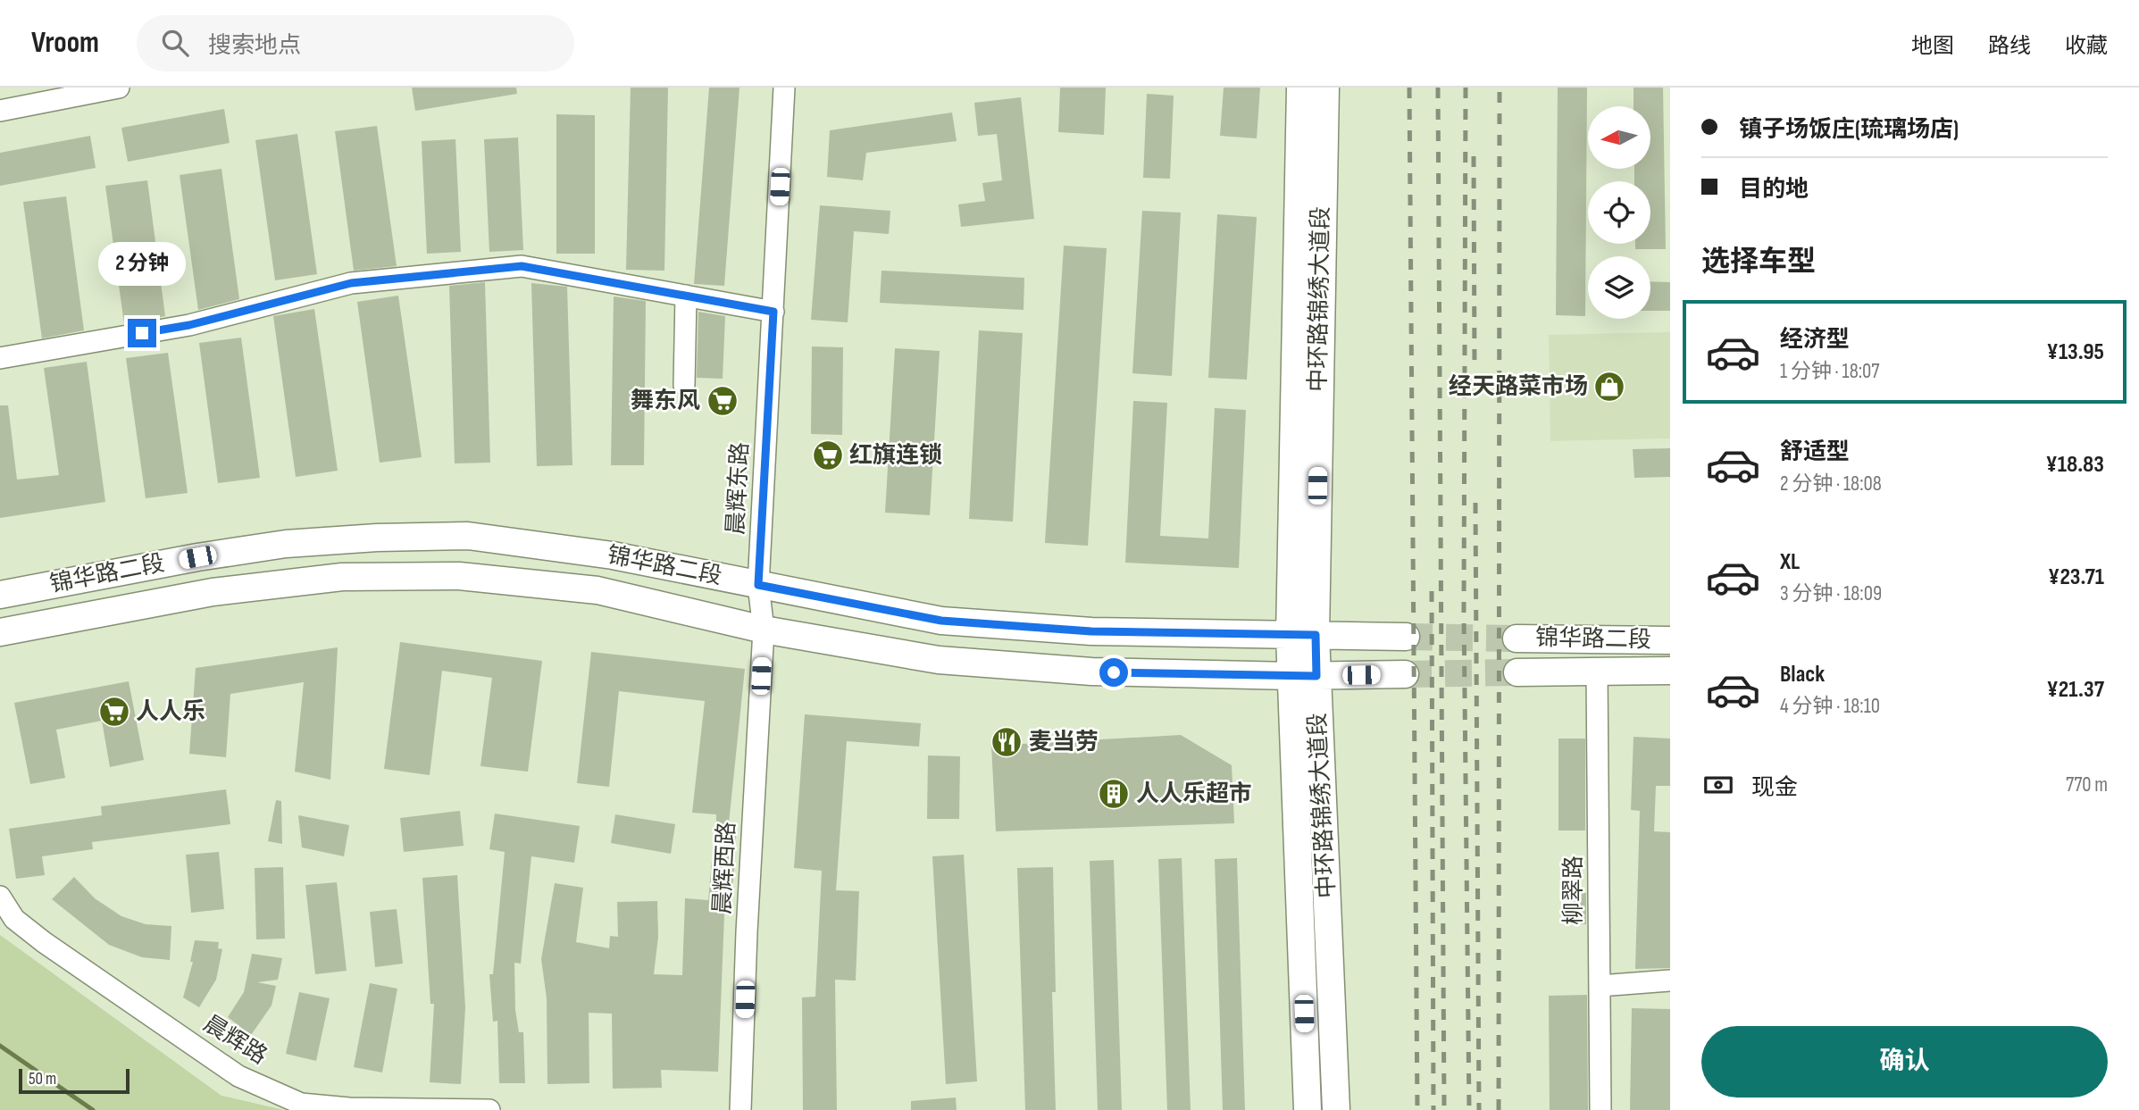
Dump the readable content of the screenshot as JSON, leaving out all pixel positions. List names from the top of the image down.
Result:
{
  "streets": {
    "main road": ["中环路锦绣大道段", "锦华路二段"],
    "street": [
      "晨辉东路",
      "晨辉西路",
      "柳翠路",
      "晨辉路"
    ]
  },
  "crossings": [
    ["中环路锦绣大道段", "锦华路二段"],
    ["晨辉东路", "锦华路二段"],
    ["晨辉东路", "晨辉西路"],
    ["锦华路二段", "晨辉西路"],
    ["锦华路二段", "柳翠路"]
  ],
  "places": {
    "shop": ["经天路菜市场"],
    "supermarket": ["舞东风", "红旗连锁", "人人乐"],
    "restaurant": ["麦当劳"],
    "building": ["人人乐超市"]
  },
  "scale_bar": "50 m",
  "north": "left",
  "page": {
    "header": "Vroom",
    "search": "搜索地点",
    "nav": ["地图", "路线", "收藏"],
    "banner": ["镇子场饭庄(琉璃场店)", "目的地"],
    "heading": "选择车型",
    "bubble": "2 分钟",
    "list": [
      {
        "name": "经济型",
        "note": "1 分钟 · 18:07",
        "value": "¥13.95"
      },
      {
        "name": "舒适型",
        "note": "2 分钟 · 18:08",
        "value": "¥18.83"
      },
      {
        "name": "XL",
        "note": "3 分钟 · 18:09",
        "value": "¥23.71"
      },
      {
        "name": "Black",
        "note": "4 分钟 · 18:10",
        "value": "¥21.37"
      }
    ],
    "pay": ["现金", "770 m"],
    "buttons": "确认",
    "scale": "50 m"
  }
}
